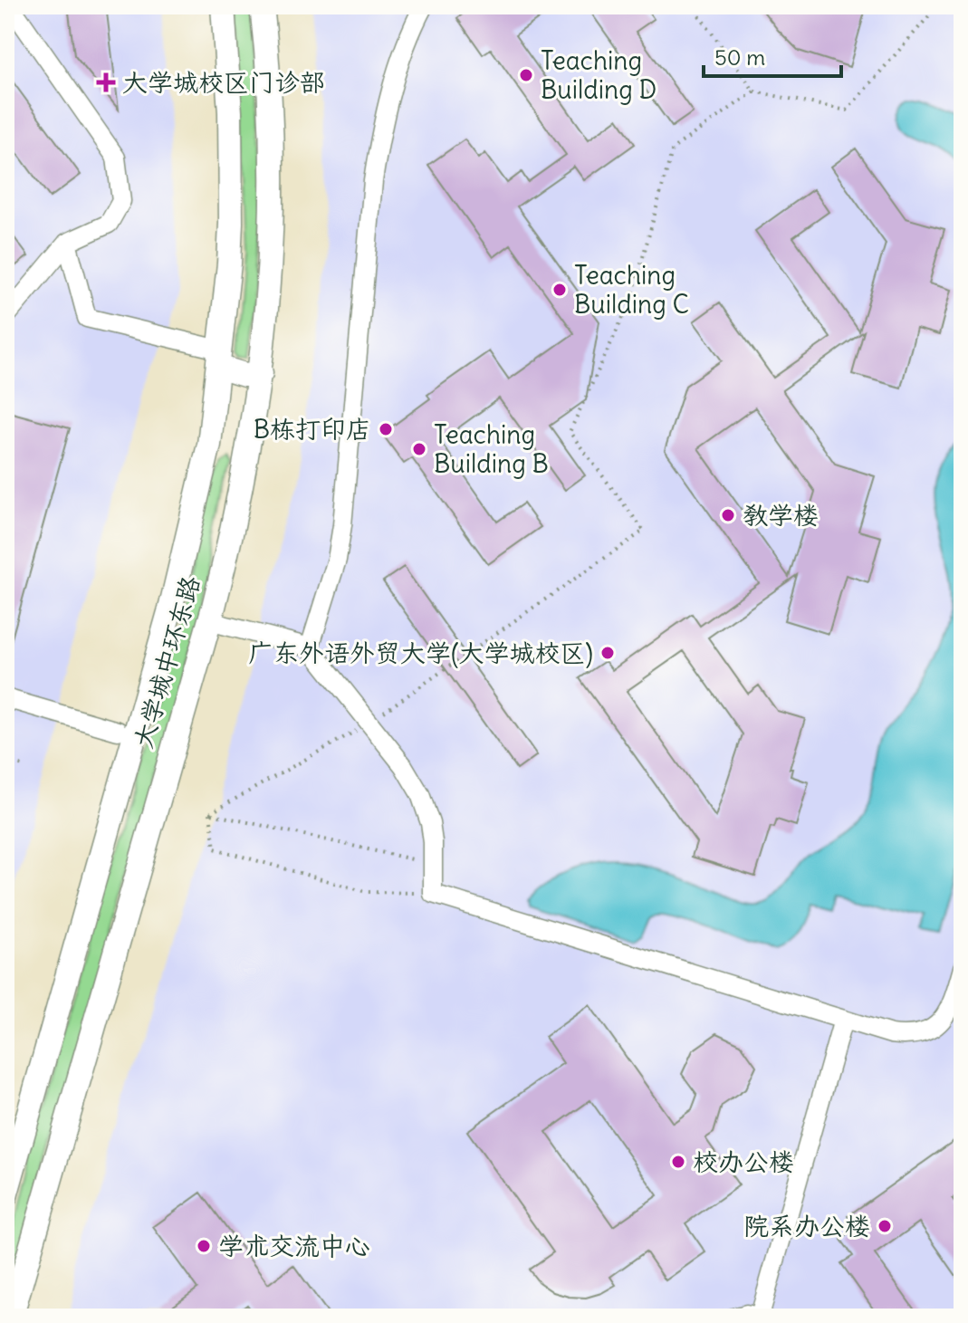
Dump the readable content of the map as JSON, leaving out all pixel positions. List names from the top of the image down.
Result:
{
  "streets": {
    "main road": ["大学城中环东路"]
  },
  "places": {
    "other": [
      "Teaching Building D",
      "Teaching Building C",
      "B栋打印店",
      "Teaching Building B",
      "教学楼",
      "广东外语外贸大学(大学城校区)",
      "校办公楼",
      "院系办公楼",
      "学术交流中心"
    ],
    "health": ["大学城校区门诊部"]
  },
  "scale_bar": "50 m"
}
